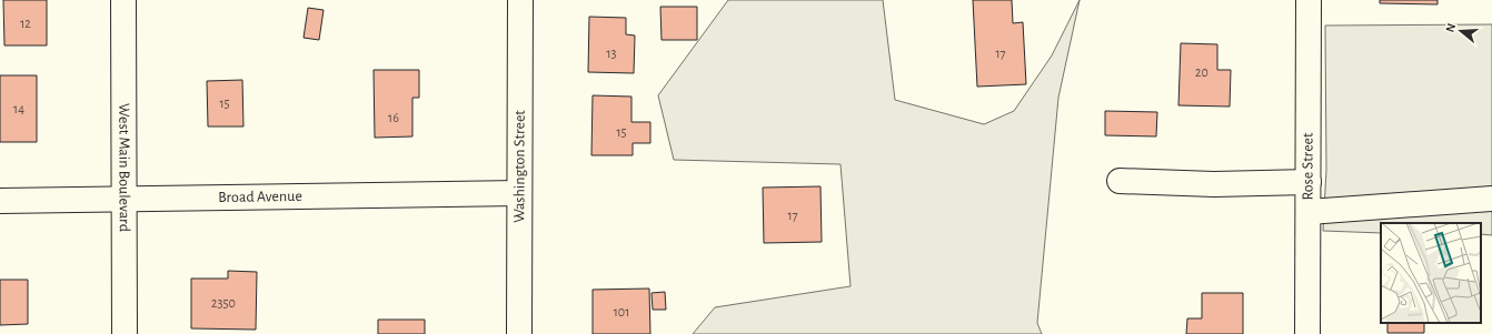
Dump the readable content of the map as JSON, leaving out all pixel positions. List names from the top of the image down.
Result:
{
  "streets": {
    "street": [
      "West Main Boulevard",
      "Washington Street",
      "Rose Street",
      "Broad Avenue"
    ]
  },
  "crossings": [
    ["West Main Boulevard", "Broad Avenue"],
    ["Washington Street", "Broad Avenue"]
  ],
  "house_numbers": [
    "12",
    "13",
    "17",
    "20",
    "15",
    "14",
    "16",
    "15",
    "17",
    "2350",
    "101"
  ],
  "north": "left"
}
